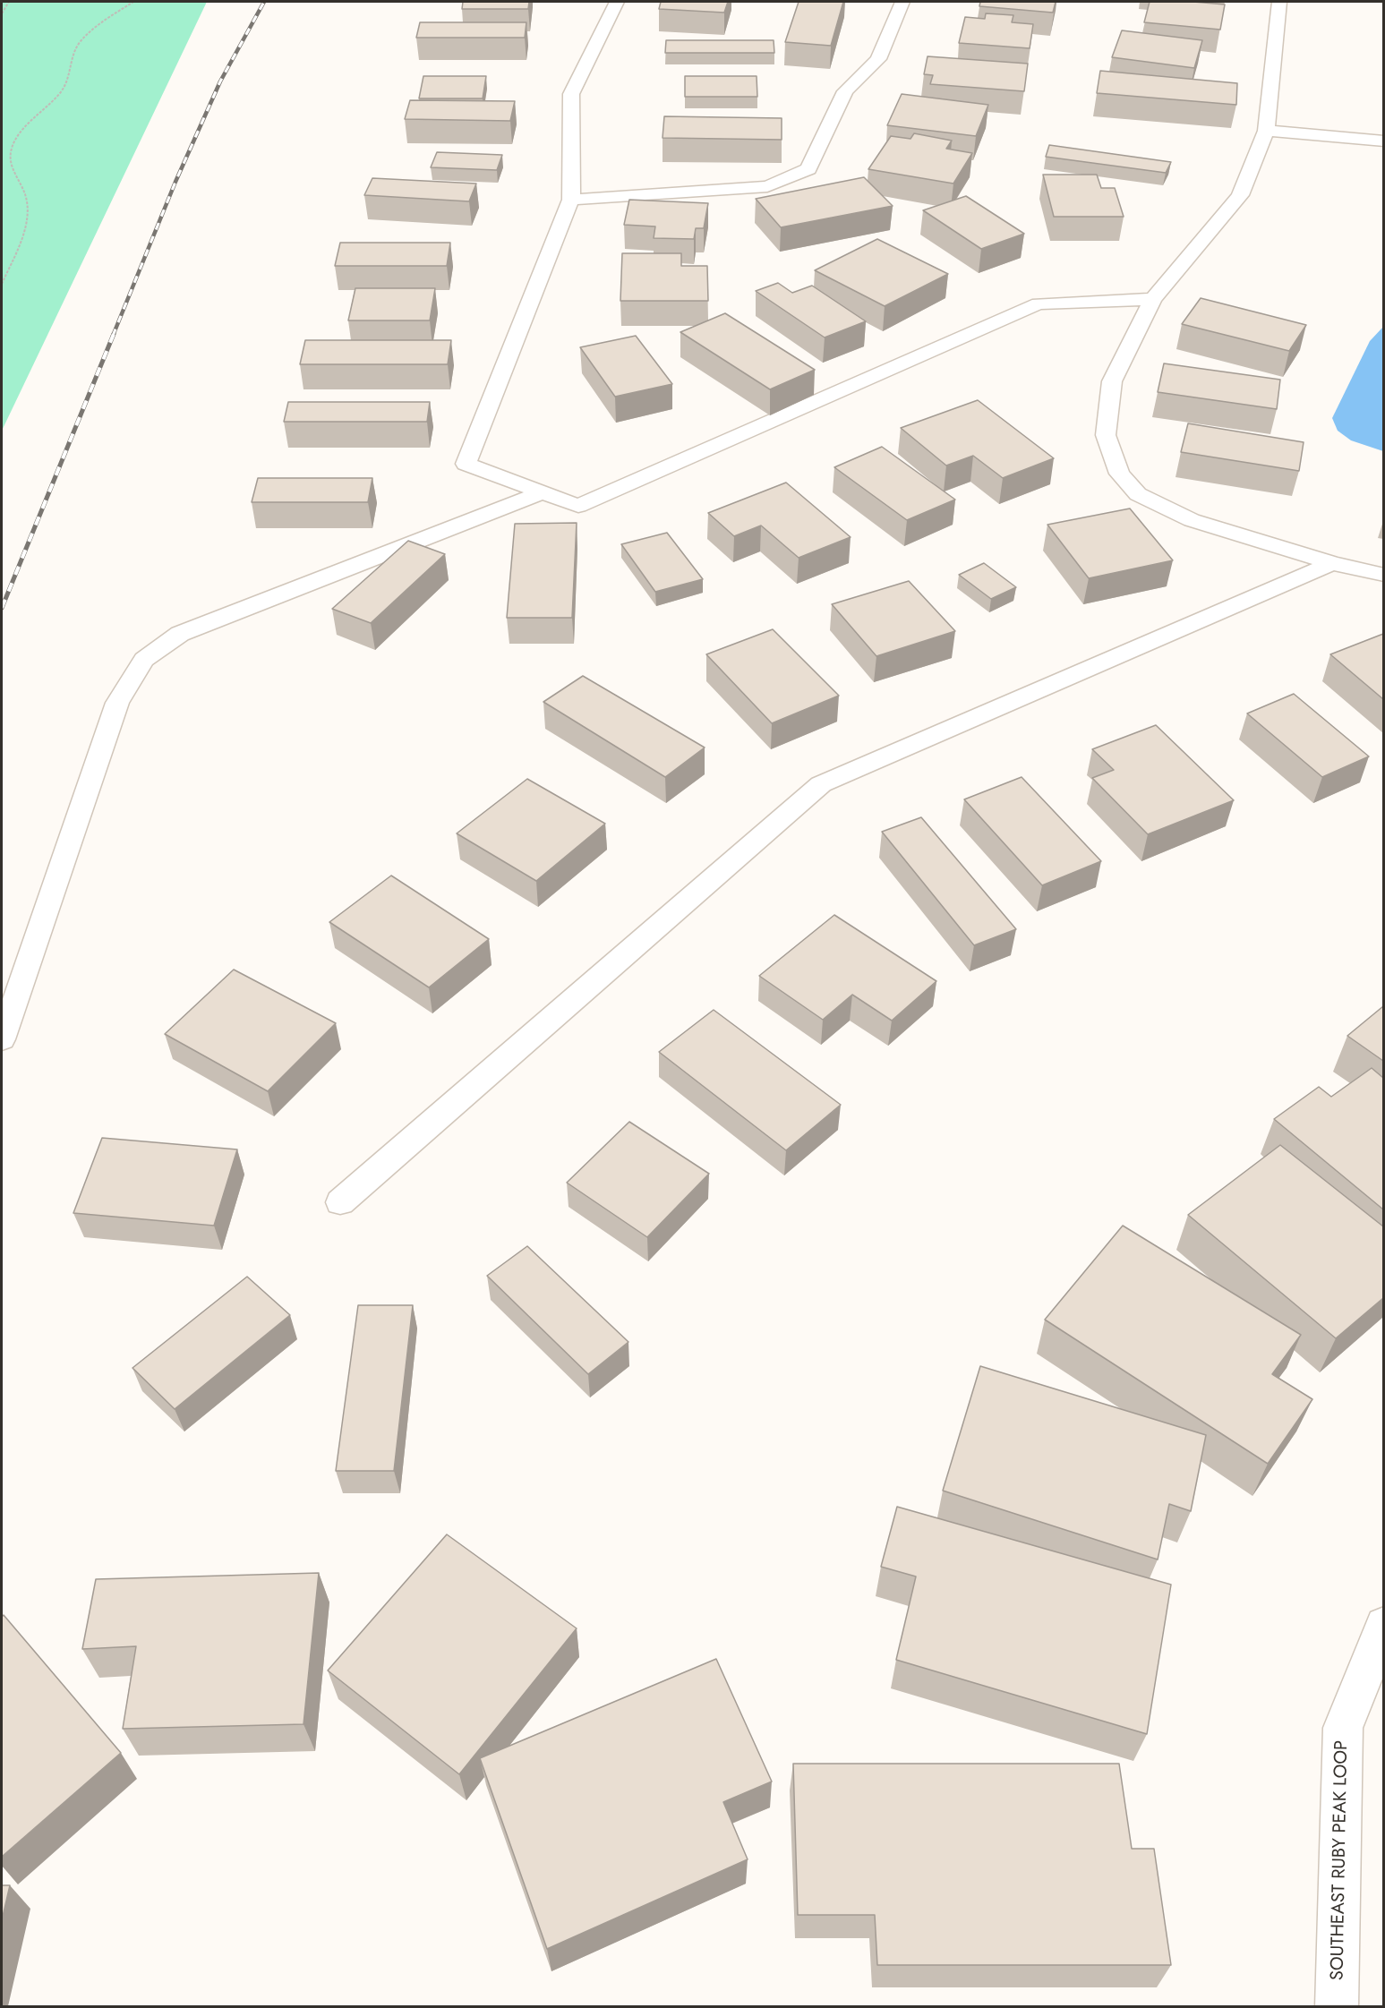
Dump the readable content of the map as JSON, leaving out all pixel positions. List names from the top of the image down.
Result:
{
  "streets": {
    "street": ["SOUTHEAST RUBY PEAK LOOP"]
  }
}
